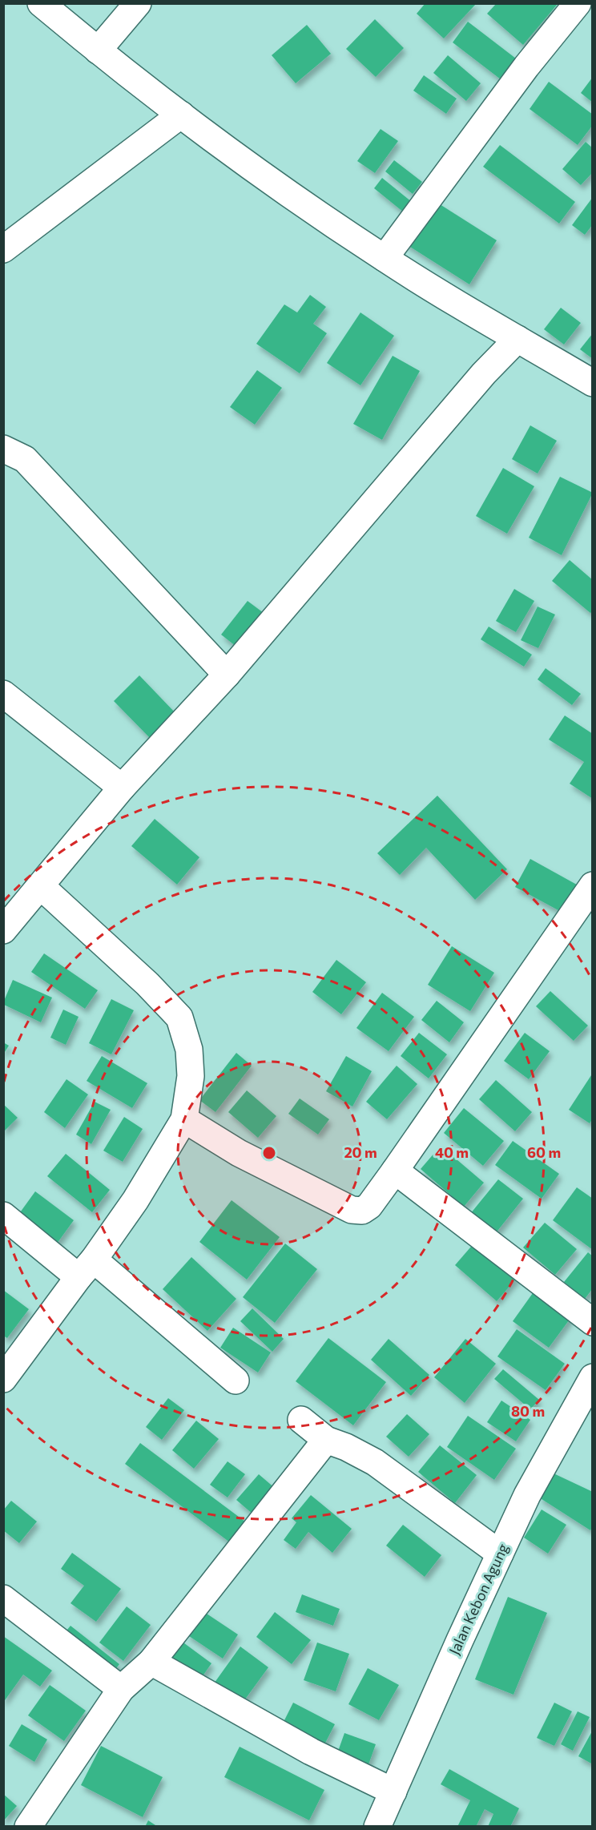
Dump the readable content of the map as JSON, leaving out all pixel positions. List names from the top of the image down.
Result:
{
  "streets": {
    "street": ["Jalan Kebon Agung"]
  },
  "rings": [
    "20 m",
    "40 m",
    "60 m",
    "80 m"
  ]
}
